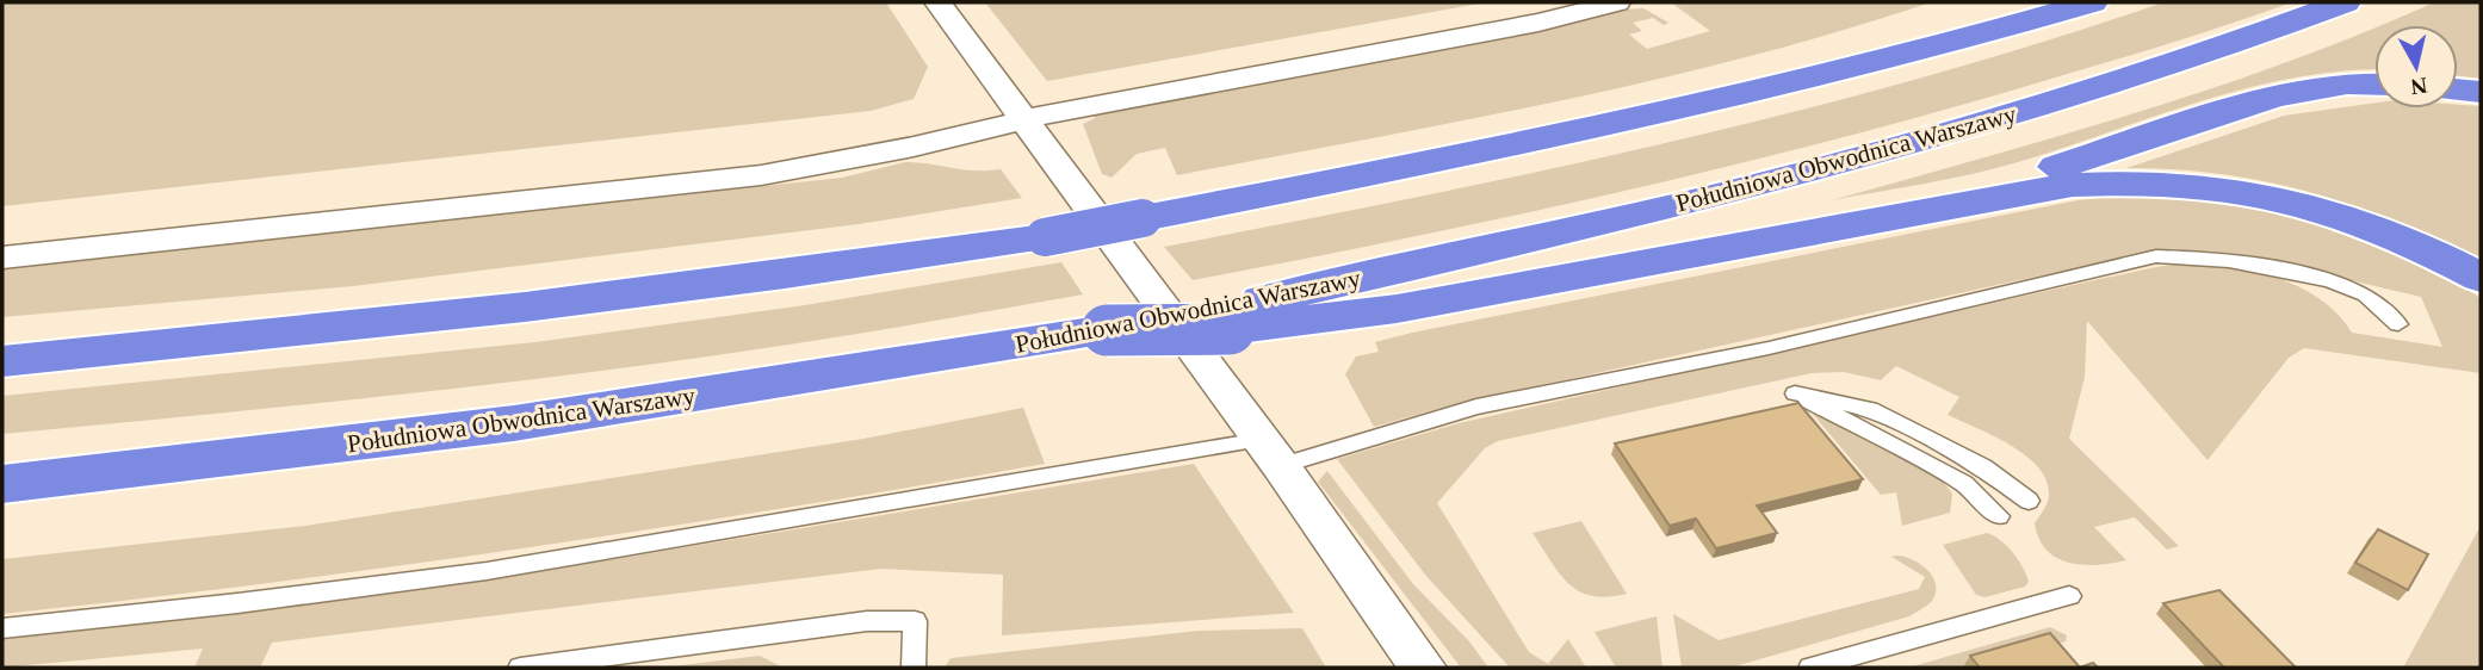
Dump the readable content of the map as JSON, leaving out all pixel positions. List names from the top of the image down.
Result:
{
  "streets": {
    "highway": ["Południowa Obwodnica Warszawy"]
  },
  "north": "bottom"
}
